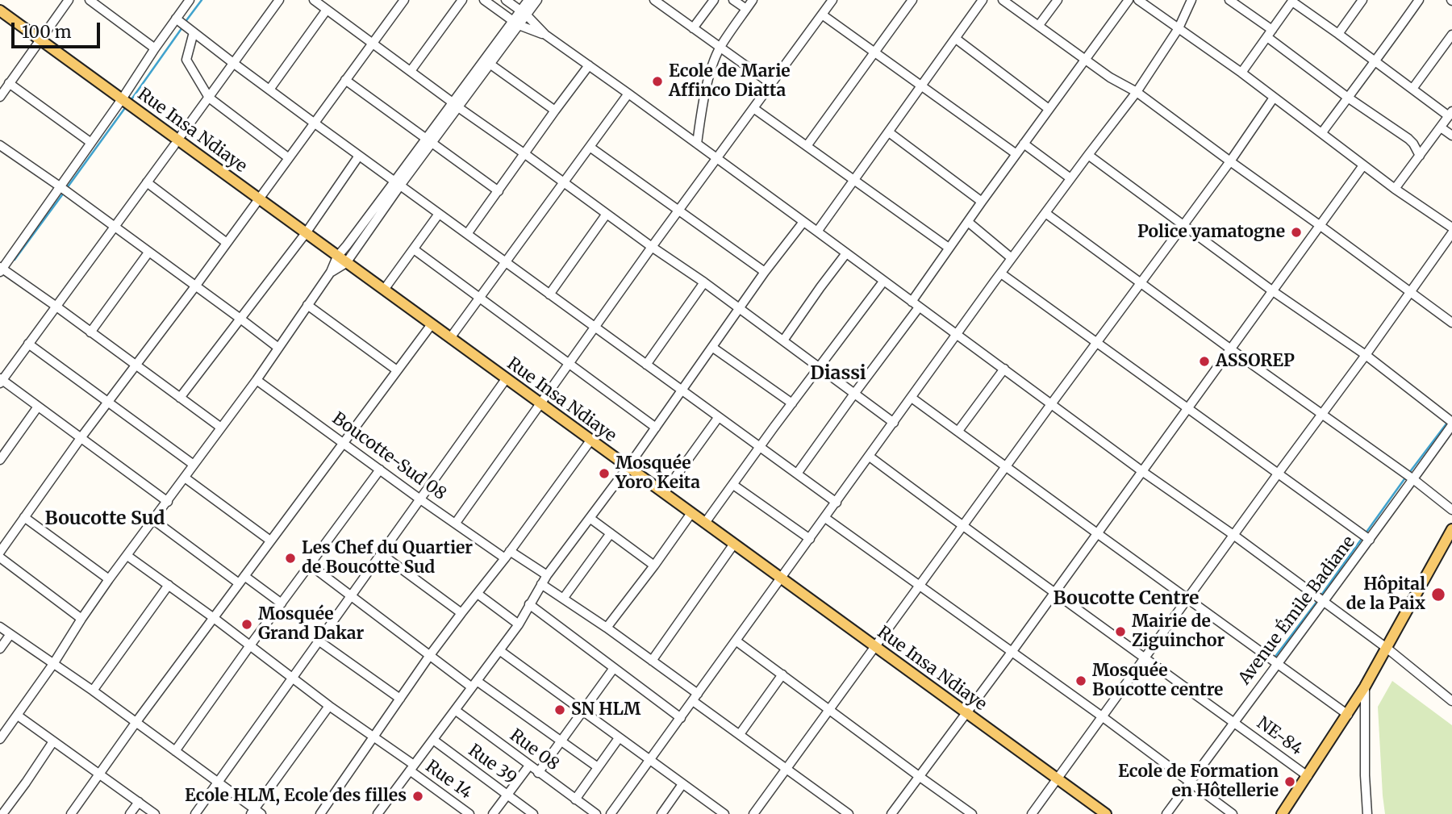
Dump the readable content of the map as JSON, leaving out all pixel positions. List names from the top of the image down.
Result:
{
  "streets": {
    "main road": ["Rue Insa Ndiaye"],
    "street": [
      "Boucotte-Sud 08",
      "Avenue Émile Badiane",
      "NE-84",
      "Rue 08",
      "Rue 39",
      "Rue 14"
    ]
  },
  "crossings": [
    ["Avenue Émile Badiane", "NE-84"]
  ],
  "districts": ["Diassi", "Boucotte Sud", "Boucotte Centre"],
  "places": [
    "Ecole de Marie Affinco Diatta",
    "Police yamatogne",
    "ASSOREP",
    "Mosquée Yoro Keita",
    "Les Chef du Quartier de Boucotte Sud",
    "Hôpital de la Paix",
    "Mosquée Grand Dakar",
    "Mairie de Ziguinchor",
    "Mosquée Boucotte centre",
    "SN HLM",
    "Ecole de Formation en Hôtellerie",
    "Ecole HLM, Ecole des filles"
  ],
  "scale_bar": "100 m"
}
